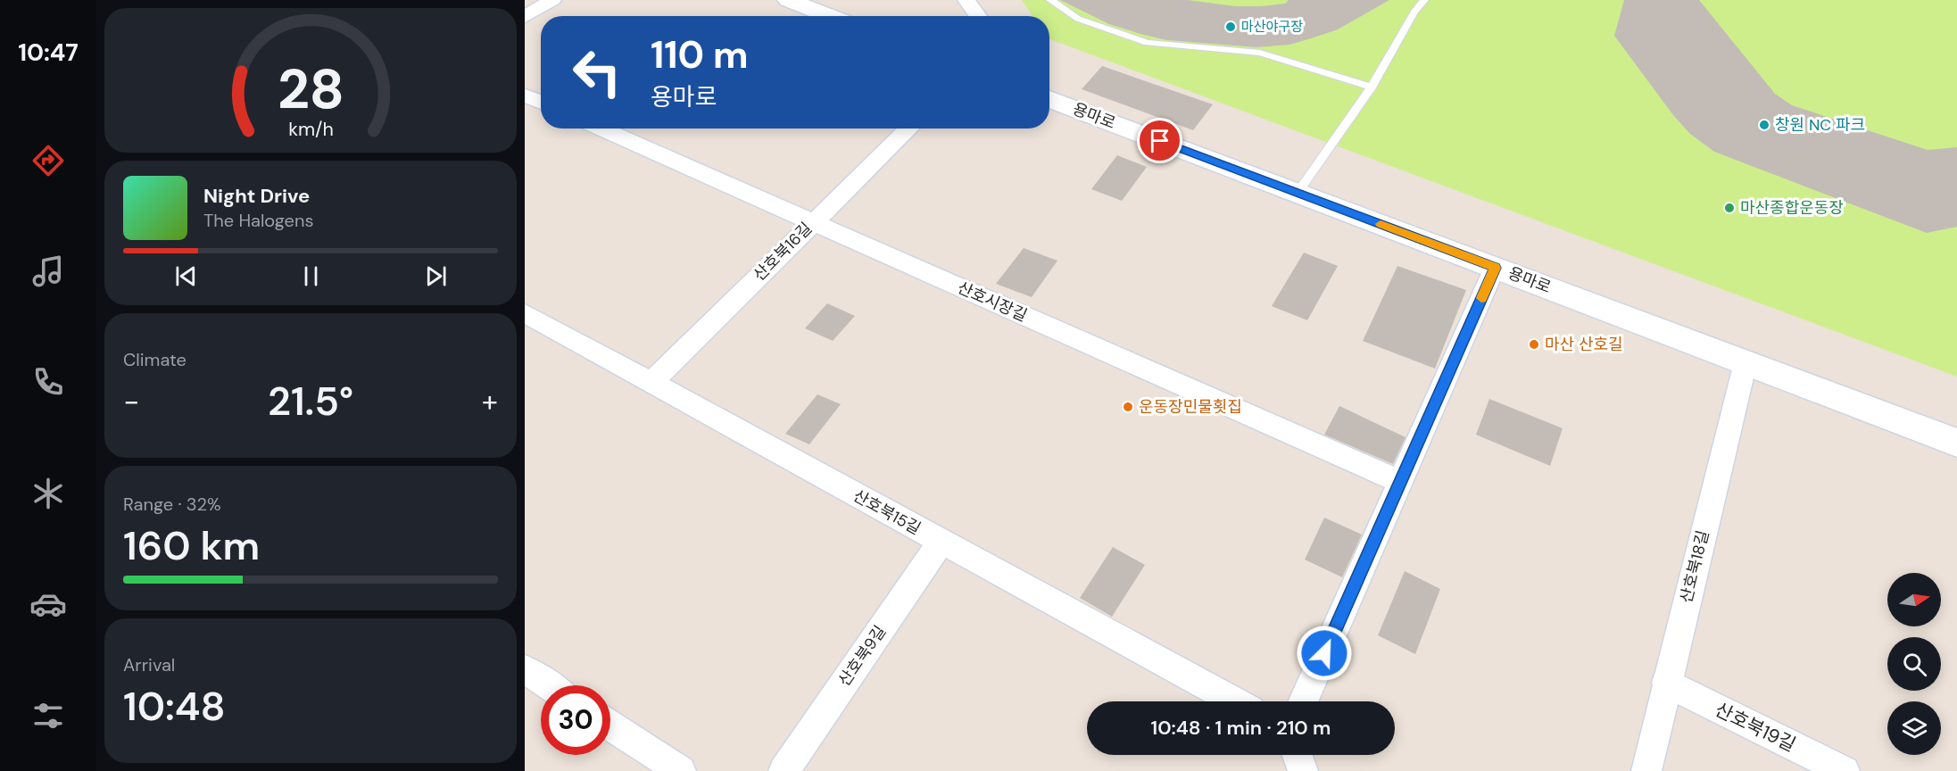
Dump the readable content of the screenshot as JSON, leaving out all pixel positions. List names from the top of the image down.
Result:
{
  "streets": {
    "main road": ["용마로"],
    "street": [
      "산호북16길",
      "산호시장길",
      "산호북15길",
      "산호북18길",
      "산호북9길",
      "산호북19길"
    ]
  },
  "crossings": [
    ["용마로", "산호북18길"],
    ["산호북16길", "산호시장길"],
    ["산호북16길", "산호북15길"],
    ["산호북15길", "산호북9길"],
    ["산호북18길", "산호북19길"]
  ],
  "places": [
    "마산야구장",
    "창원 NC 파크",
    "마산종합운동장",
    "마산 산호길",
    "운동장민물횟집"
  ],
  "north": "right",
  "page": {
    "tabs": "10:47",
    "turn": ["110 m", "용마로"],
    "song": ["Night Drive", "The Halogens"],
    "tile": [
      "Climate",
      ["Range · 32%", "160 km"],
      ["Arrival", "10:48"]
    ],
    "heat": ["−", "21.5°", "+"],
    "limit": "30",
    "trip": "10:48 · 1 min · 210 m",
    "gauge": ["28", "km/h"]
  }
}
